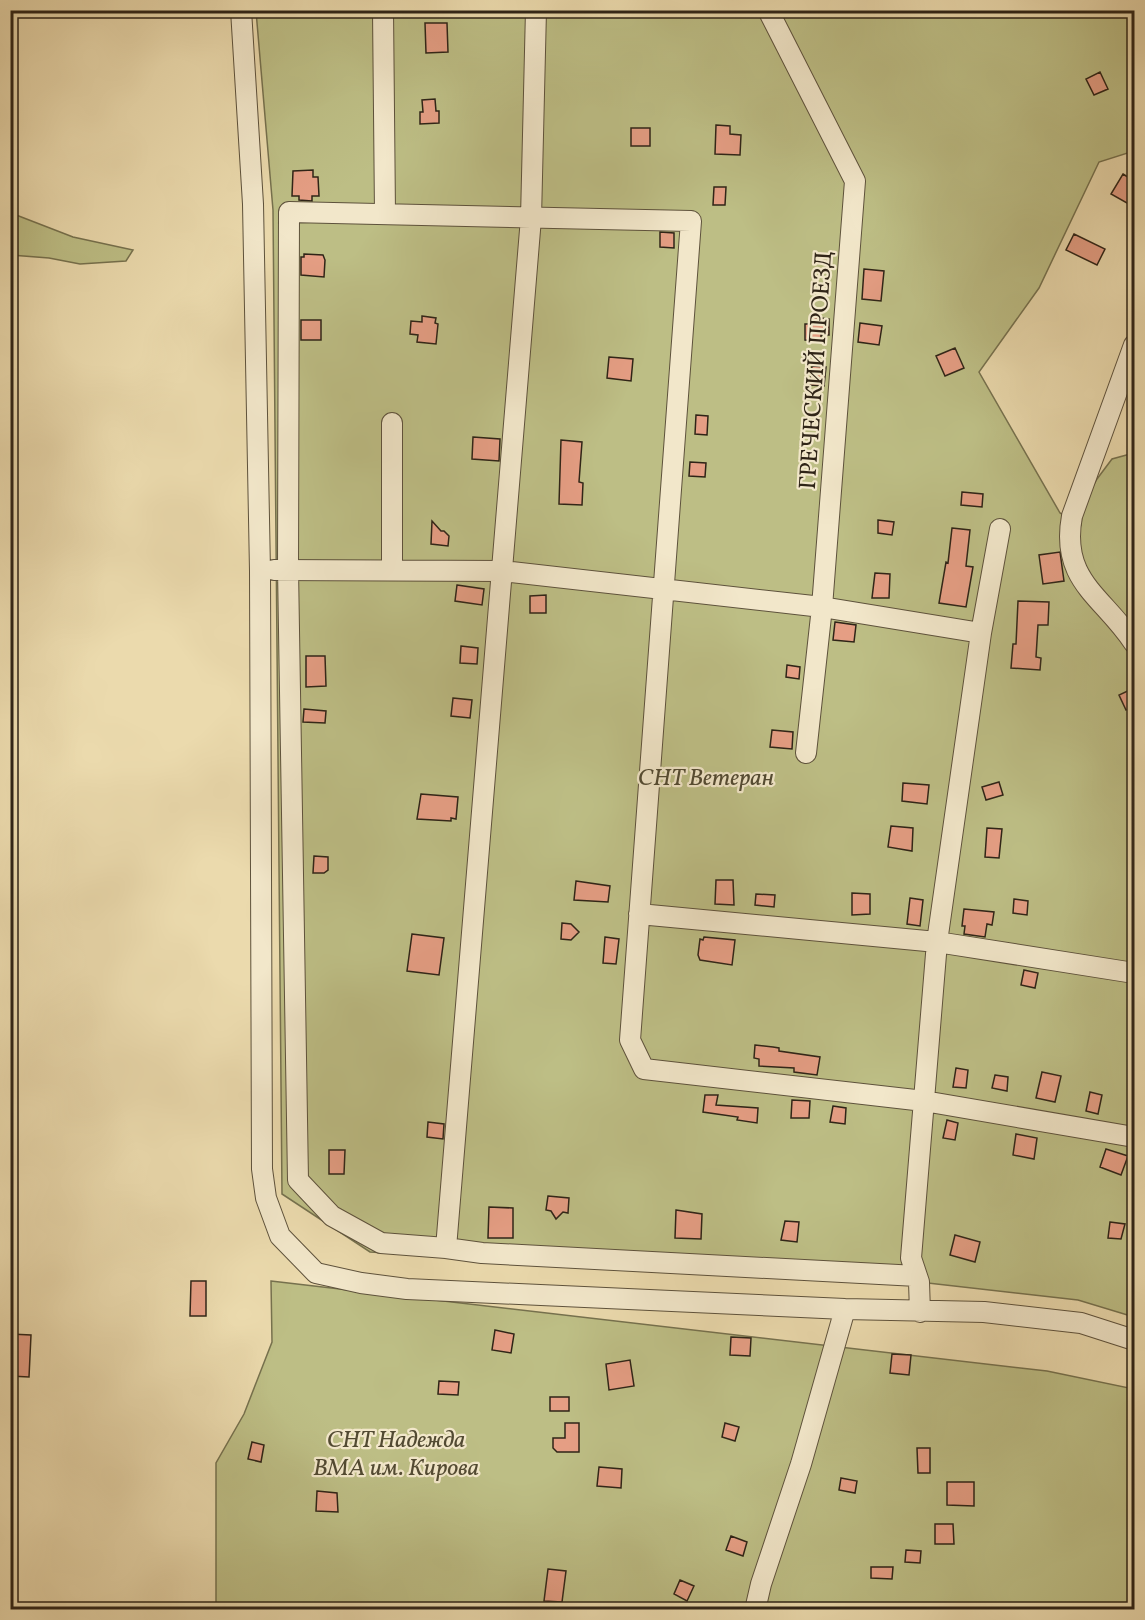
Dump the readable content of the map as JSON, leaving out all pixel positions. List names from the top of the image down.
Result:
{
  "streets": {
    "street": ["ГРЕЧЕСКИЙ ПРОЕЗД"]
  },
  "parks": ["СНТ Ветеран", "СНТ Надежда ВМА им. Кирова"]
}
